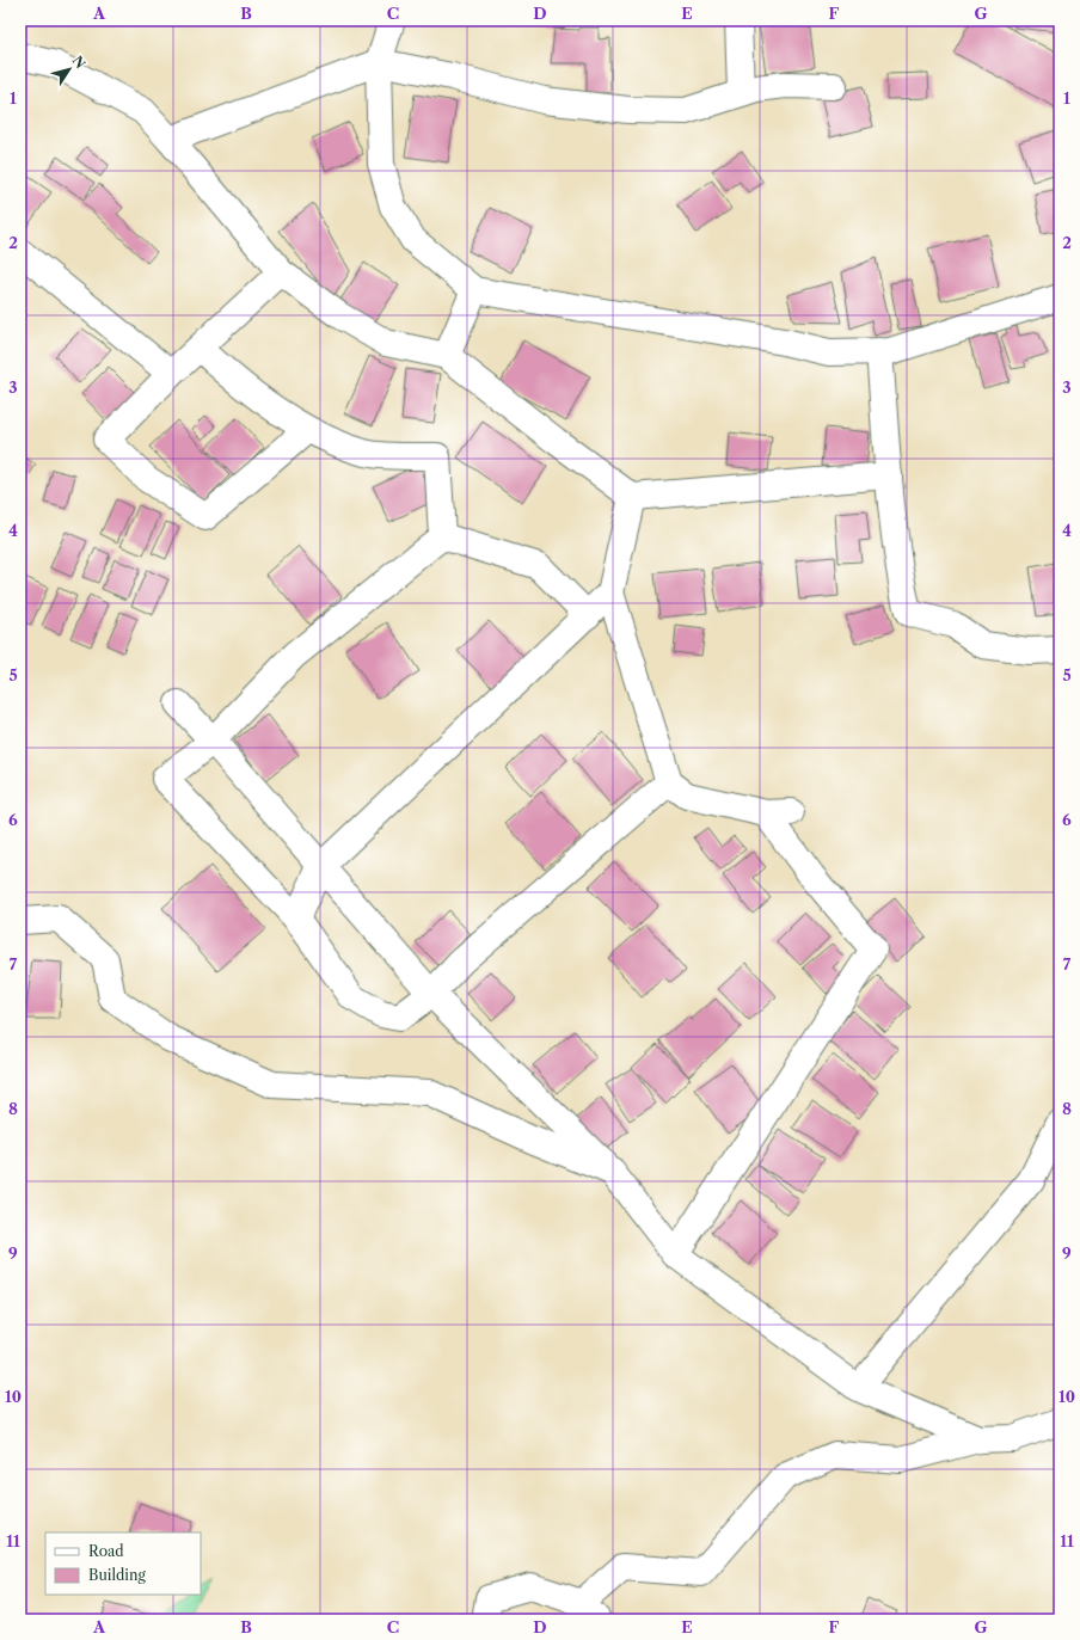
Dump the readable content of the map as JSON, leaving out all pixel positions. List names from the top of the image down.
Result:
{
  "legend": ["Road", "Building"],
  "north": "top right",
  "grid": {
    "columns": [
      "A",
      "B",
      "C",
      "D",
      "E",
      "F",
      "G"
    ],
    "rows": [
      "1",
      "2",
      "3",
      "4",
      "5",
      "6",
      "7",
      "8",
      "9",
      "10",
      "11"
    ]
  }
}
